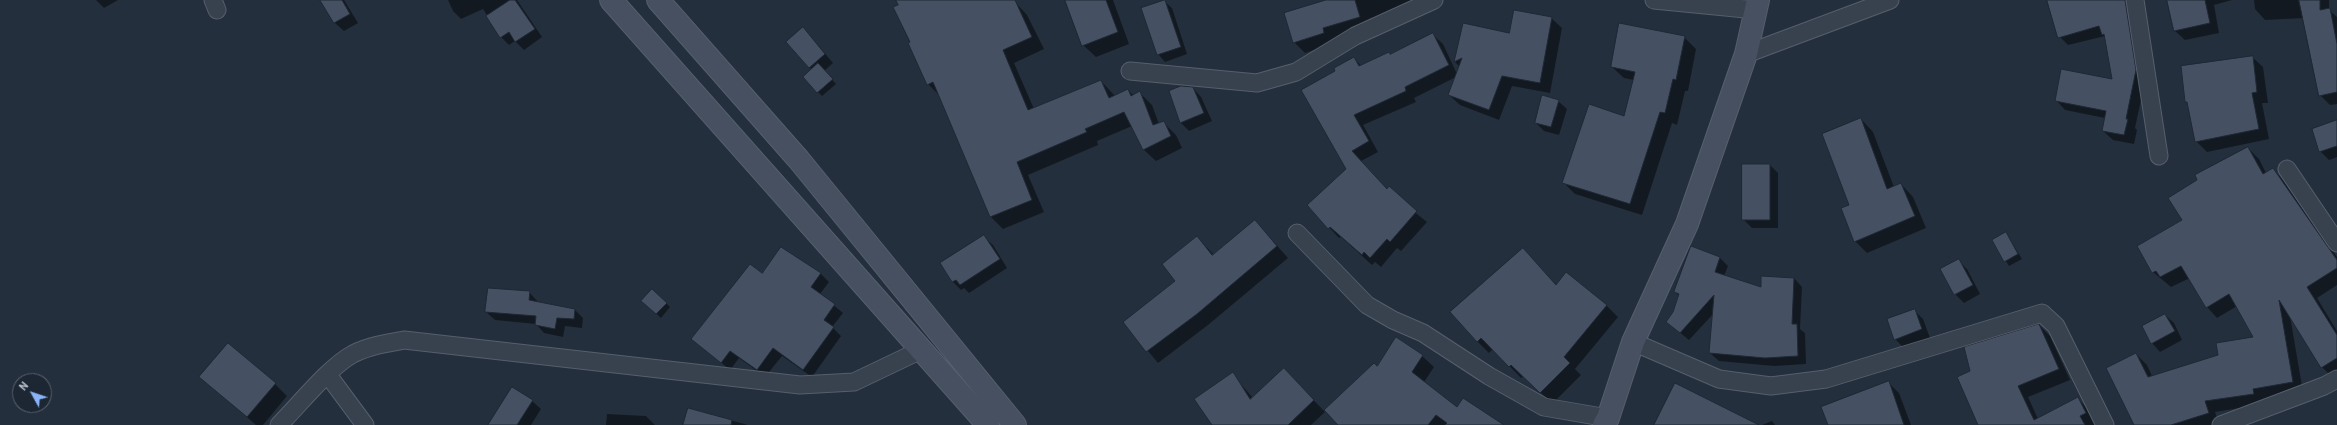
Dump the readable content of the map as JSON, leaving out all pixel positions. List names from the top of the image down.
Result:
{
  "north": "top left"
}
